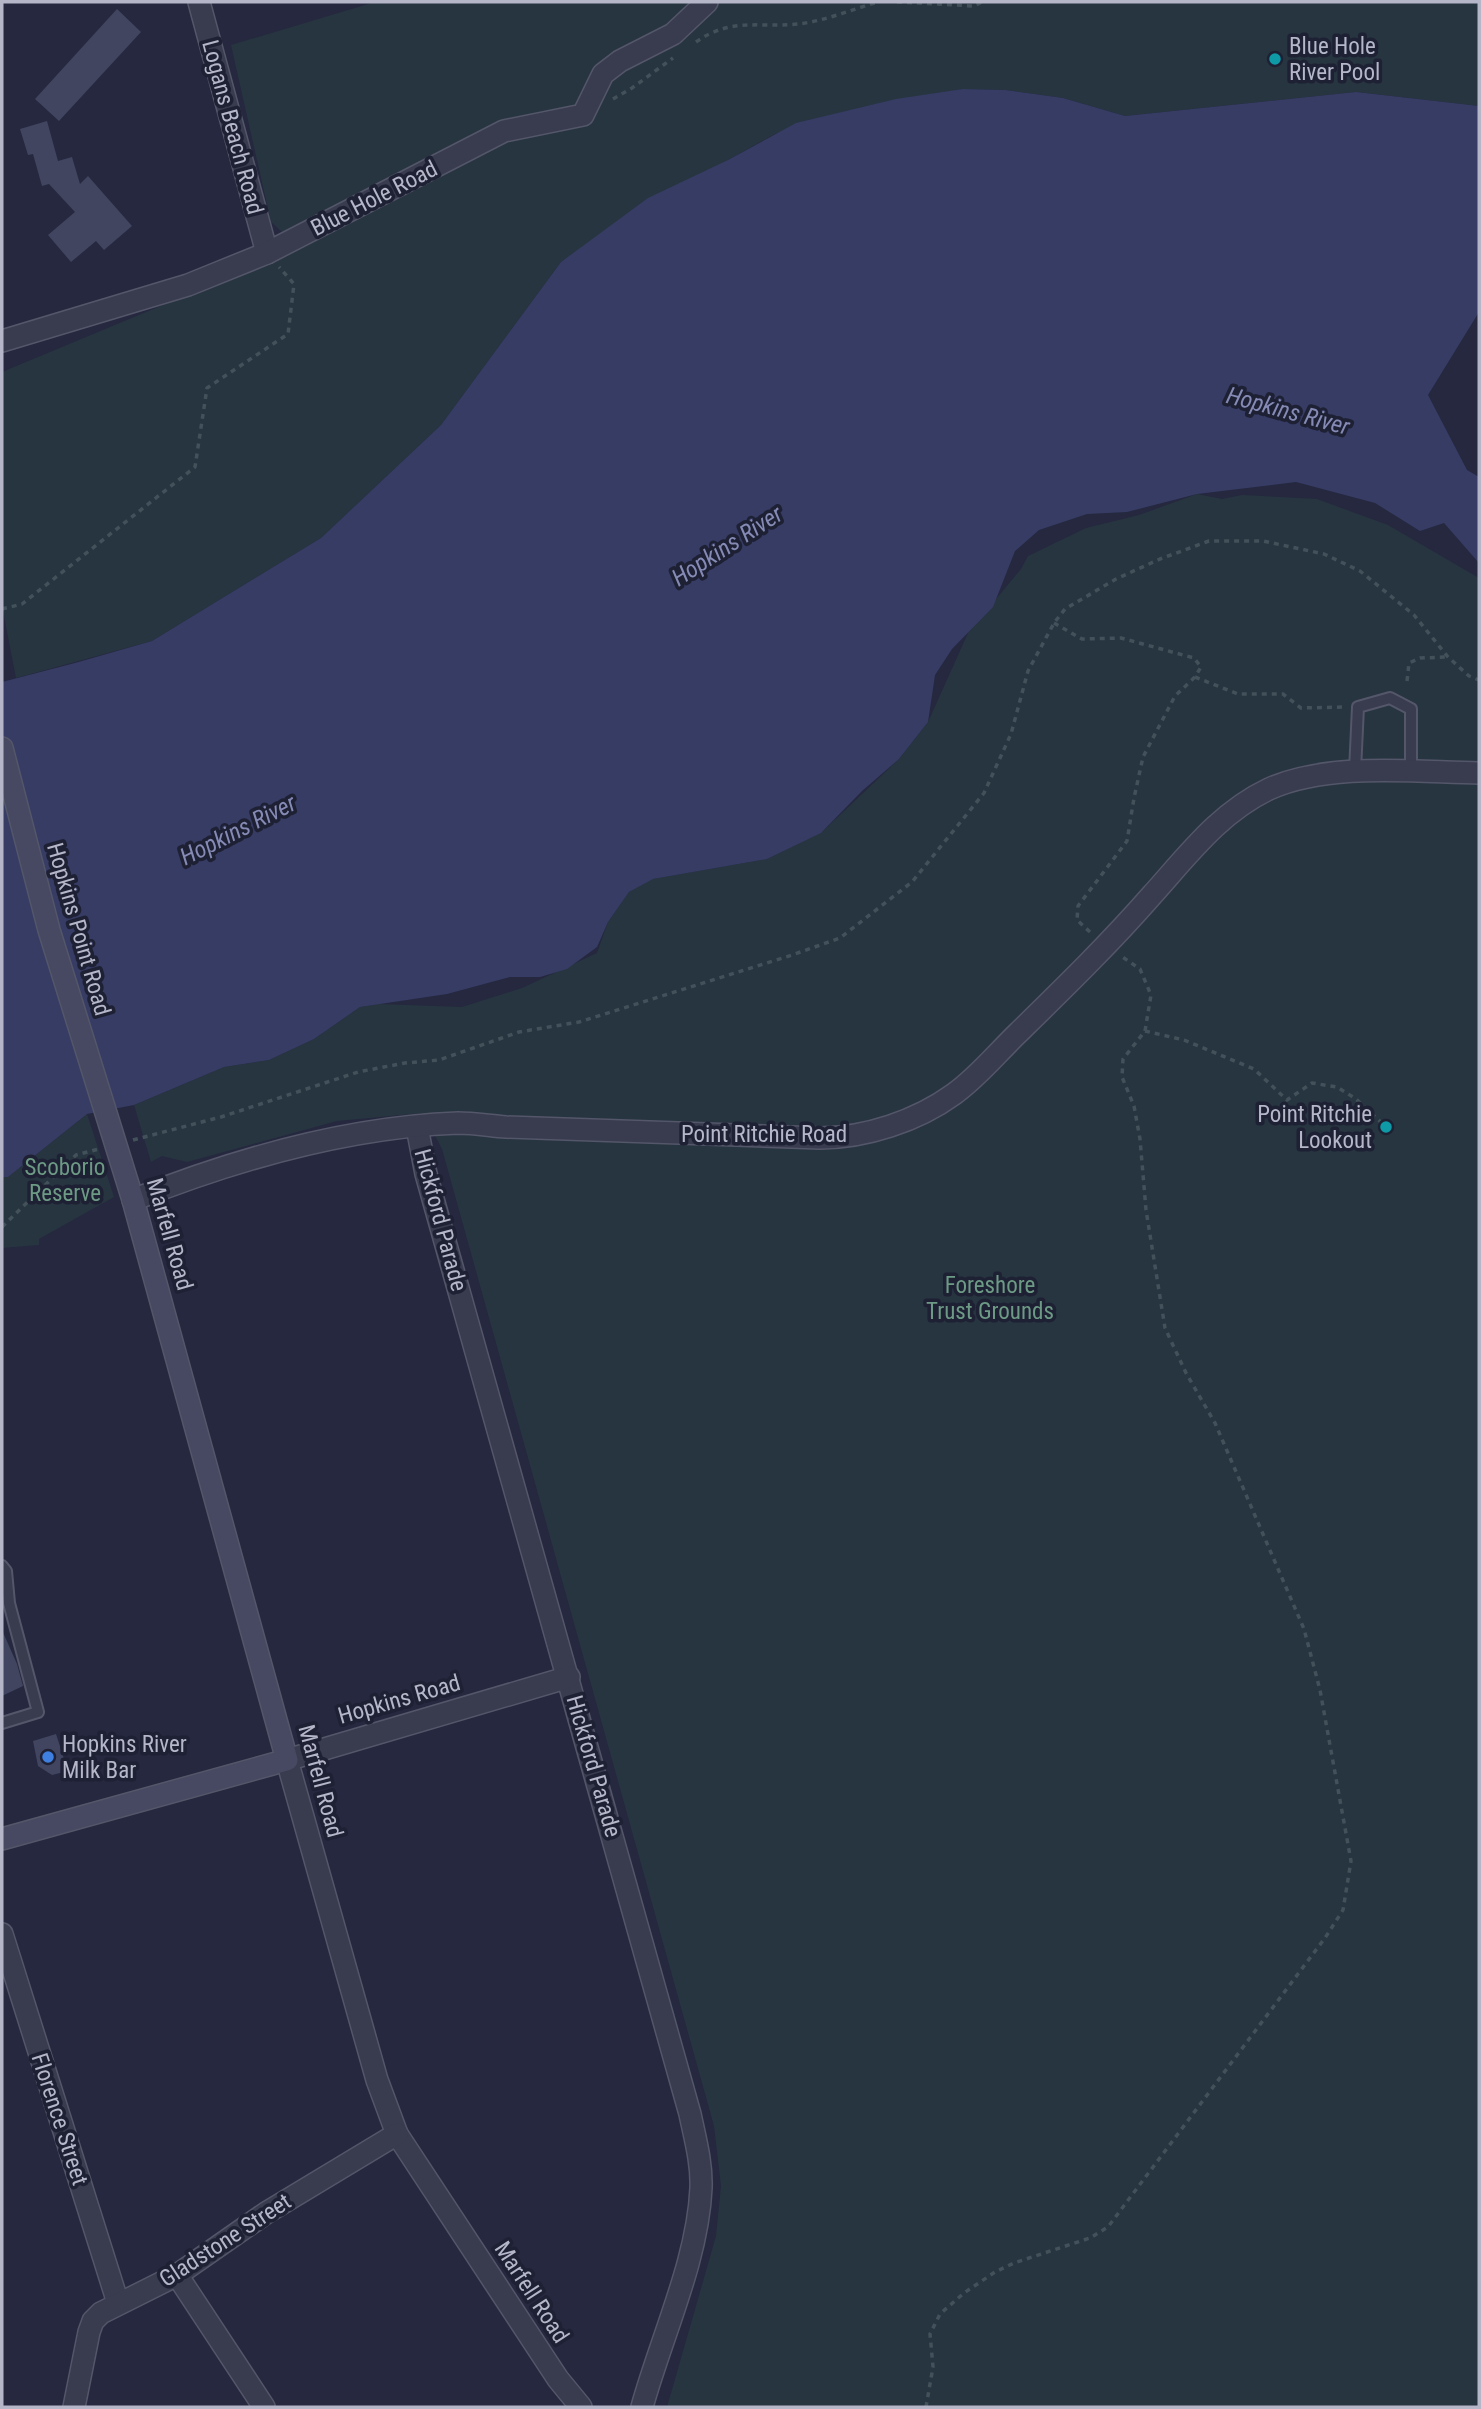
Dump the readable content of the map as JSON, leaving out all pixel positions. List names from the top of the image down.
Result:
{
  "streets": {
    "street": [
      "Logans Beach Road",
      "Blue Hole Road",
      "Hopkins Point Road",
      "Point Ritchie Road",
      "Hickford Parade",
      "Marfell Road",
      "Hopkins Road",
      "Florence Street",
      "Gladstone Street"
    ]
  },
  "crossings": [
    ["Logans Beach Road", "Blue Hole Road"],
    ["Hopkins Point Road", "Marfell Road"],
    ["Point Ritchie Road", "Hickford Parade"],
    ["Point Ritchie Road", "Marfell Road"],
    ["Hickford Parade", "Hopkins Road"],
    ["Marfell Road", "Hopkins Road"],
    ["Marfell Road", "Gladstone Street"],
    ["Florence Street", "Gladstone Street"]
  ],
  "water": ["Hopkins River"],
  "parks": ["Scoborio Reserve", "Foreshore Trust Grounds"],
  "places": ["Blue Hole River Pool", "Point Ritchie Lookout", "Hopkins River Milk Bar"]
}
